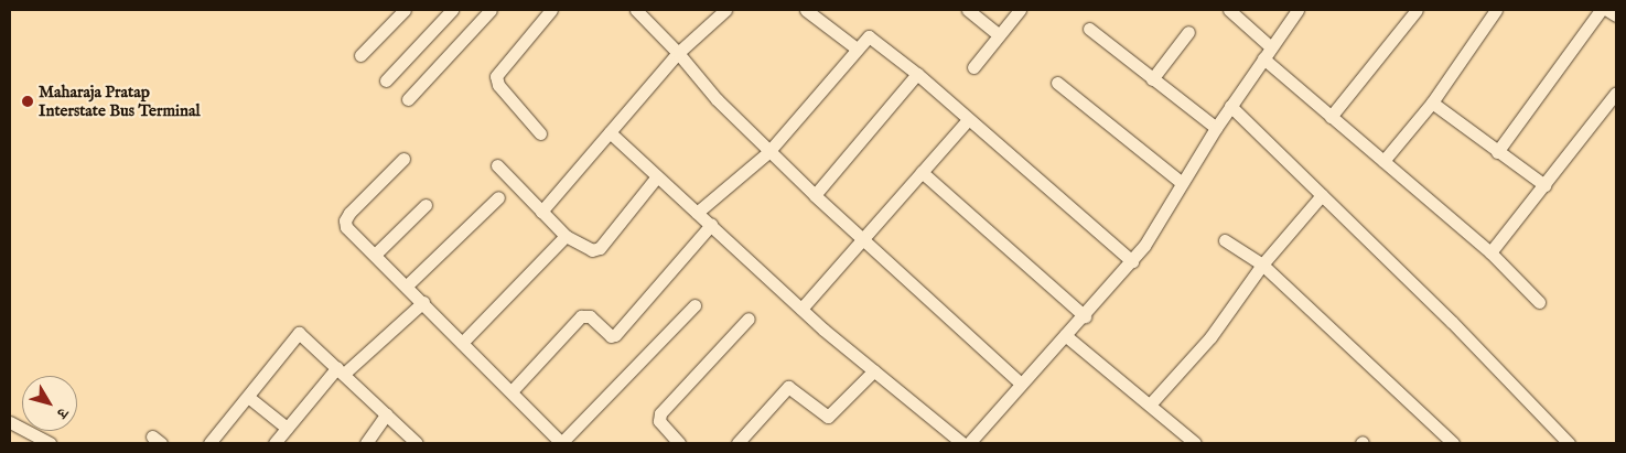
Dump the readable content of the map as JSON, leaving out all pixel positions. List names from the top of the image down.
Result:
{
  "places": ["Maharaja Pratap Interstate Bus Terminal"],
  "north": "bottom right"
}
